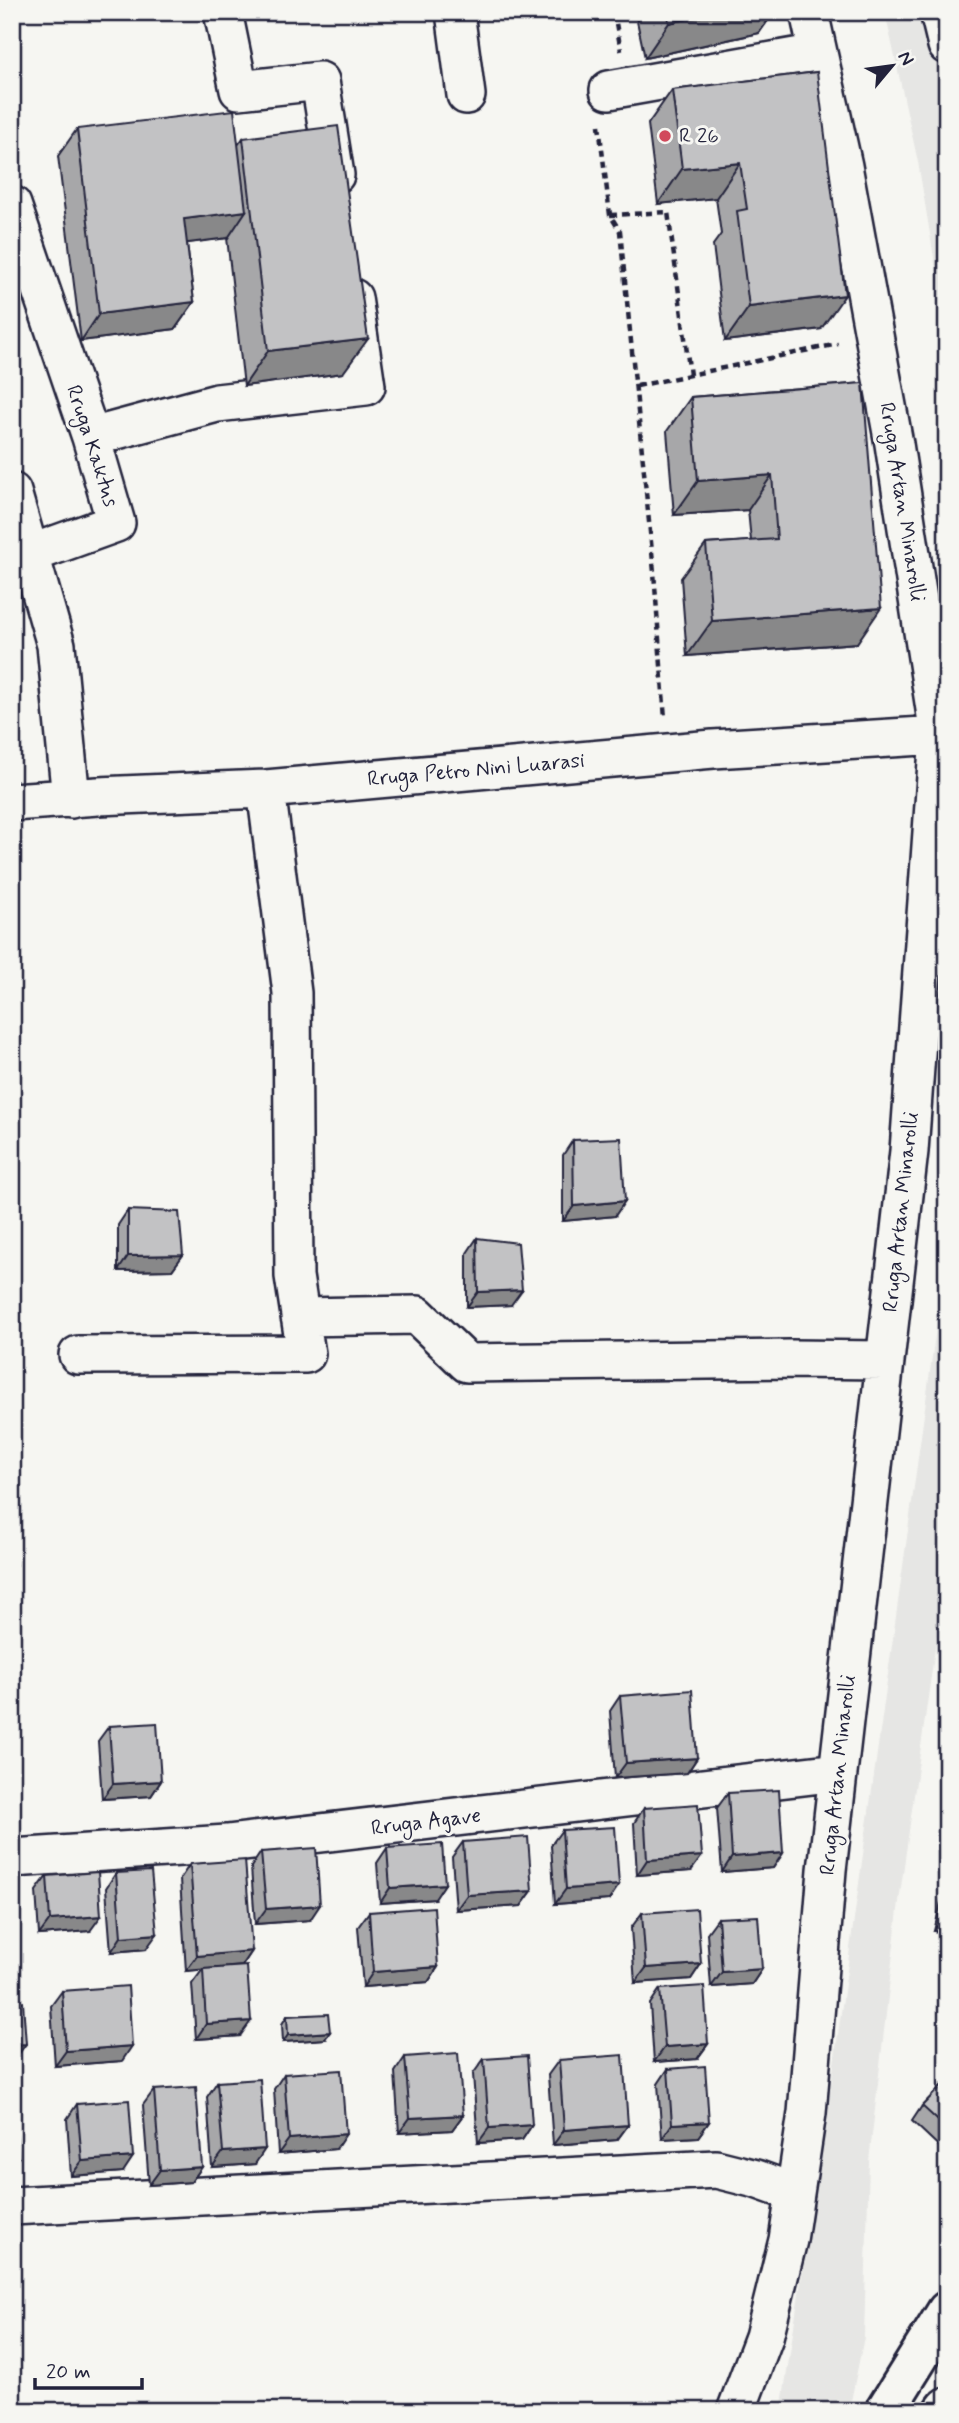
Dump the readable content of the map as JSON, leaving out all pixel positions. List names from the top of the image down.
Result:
{
  "streets": {
    "street": [
      "Rruga Kaktus",
      "Rruga Artan Minarolli",
      "Rruga Petro Nini Luarasi",
      "Rruga Agave"
    ]
  },
  "crossings": [
    ["Rruga Artan Minarolli", "Rruga Petro Nini Luarasi"],
    ["Rruga Artan Minarolli", "Rruga Agave"]
  ],
  "places": ["R 26"],
  "scale_bar": "20 m",
  "north": "top right"
}
